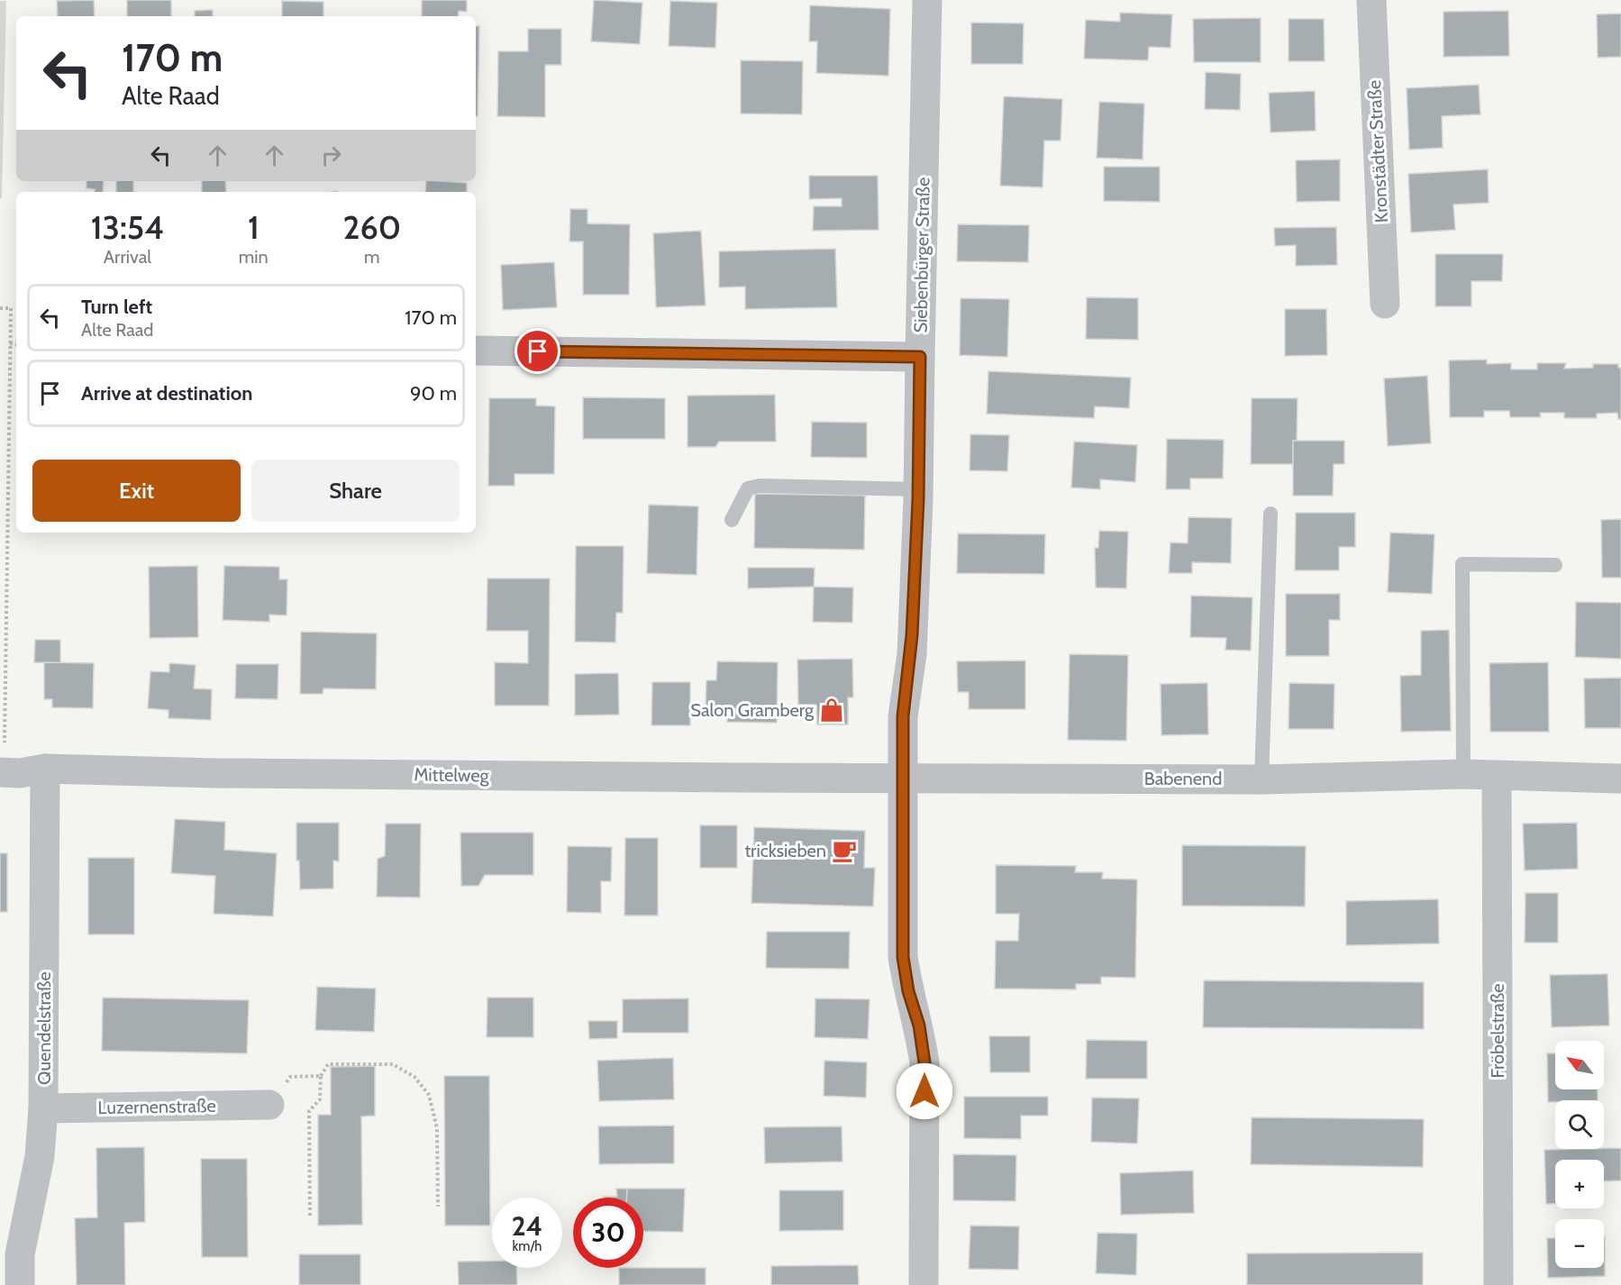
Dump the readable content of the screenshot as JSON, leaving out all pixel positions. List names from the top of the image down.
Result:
{
  "streets": {
    "street": [
      "Kronstädter Straße",
      "Siebenbürger Straße",
      "Mittelweg",
      "Babenend",
      "Quendelstraße",
      "Fröbelstraße",
      "Luzernenstraße"
    ]
  },
  "crossings": [
    ["Siebenbürger Straße", "Mittelweg"],
    ["Siebenbürger Straße", "Babenend"],
    ["Mittelweg", "Babenend"],
    ["Mittelweg", "Quendelstraße"],
    ["Babenend", "Fröbelstraße"],
    ["Quendelstraße", "Luzernenstraße"]
  ],
  "places": {
    "shop": ["Salon Gramberg"],
    "cafe": ["tricksieben"]
  },
  "north": "top left",
  "page": {
    "turn": ["170 m", "Alte Raad"],
    "eta": [
      "13:54",
      "Arrival",
      "1",
      "min",
      "260",
      "m"
    ],
    "list": [
      {
        "name": "Turn left",
        "note": "Alte Raad",
        "value": "170 m"
      },
      {
        "name": "Arrive at destination",
        "value": "90 m"
      }
    ],
    "buttons": ["Exit", "Share"],
    "map_buttons": ["+", "−"],
    "speed": "24 km/h",
    "limit": "30"
  }
}
